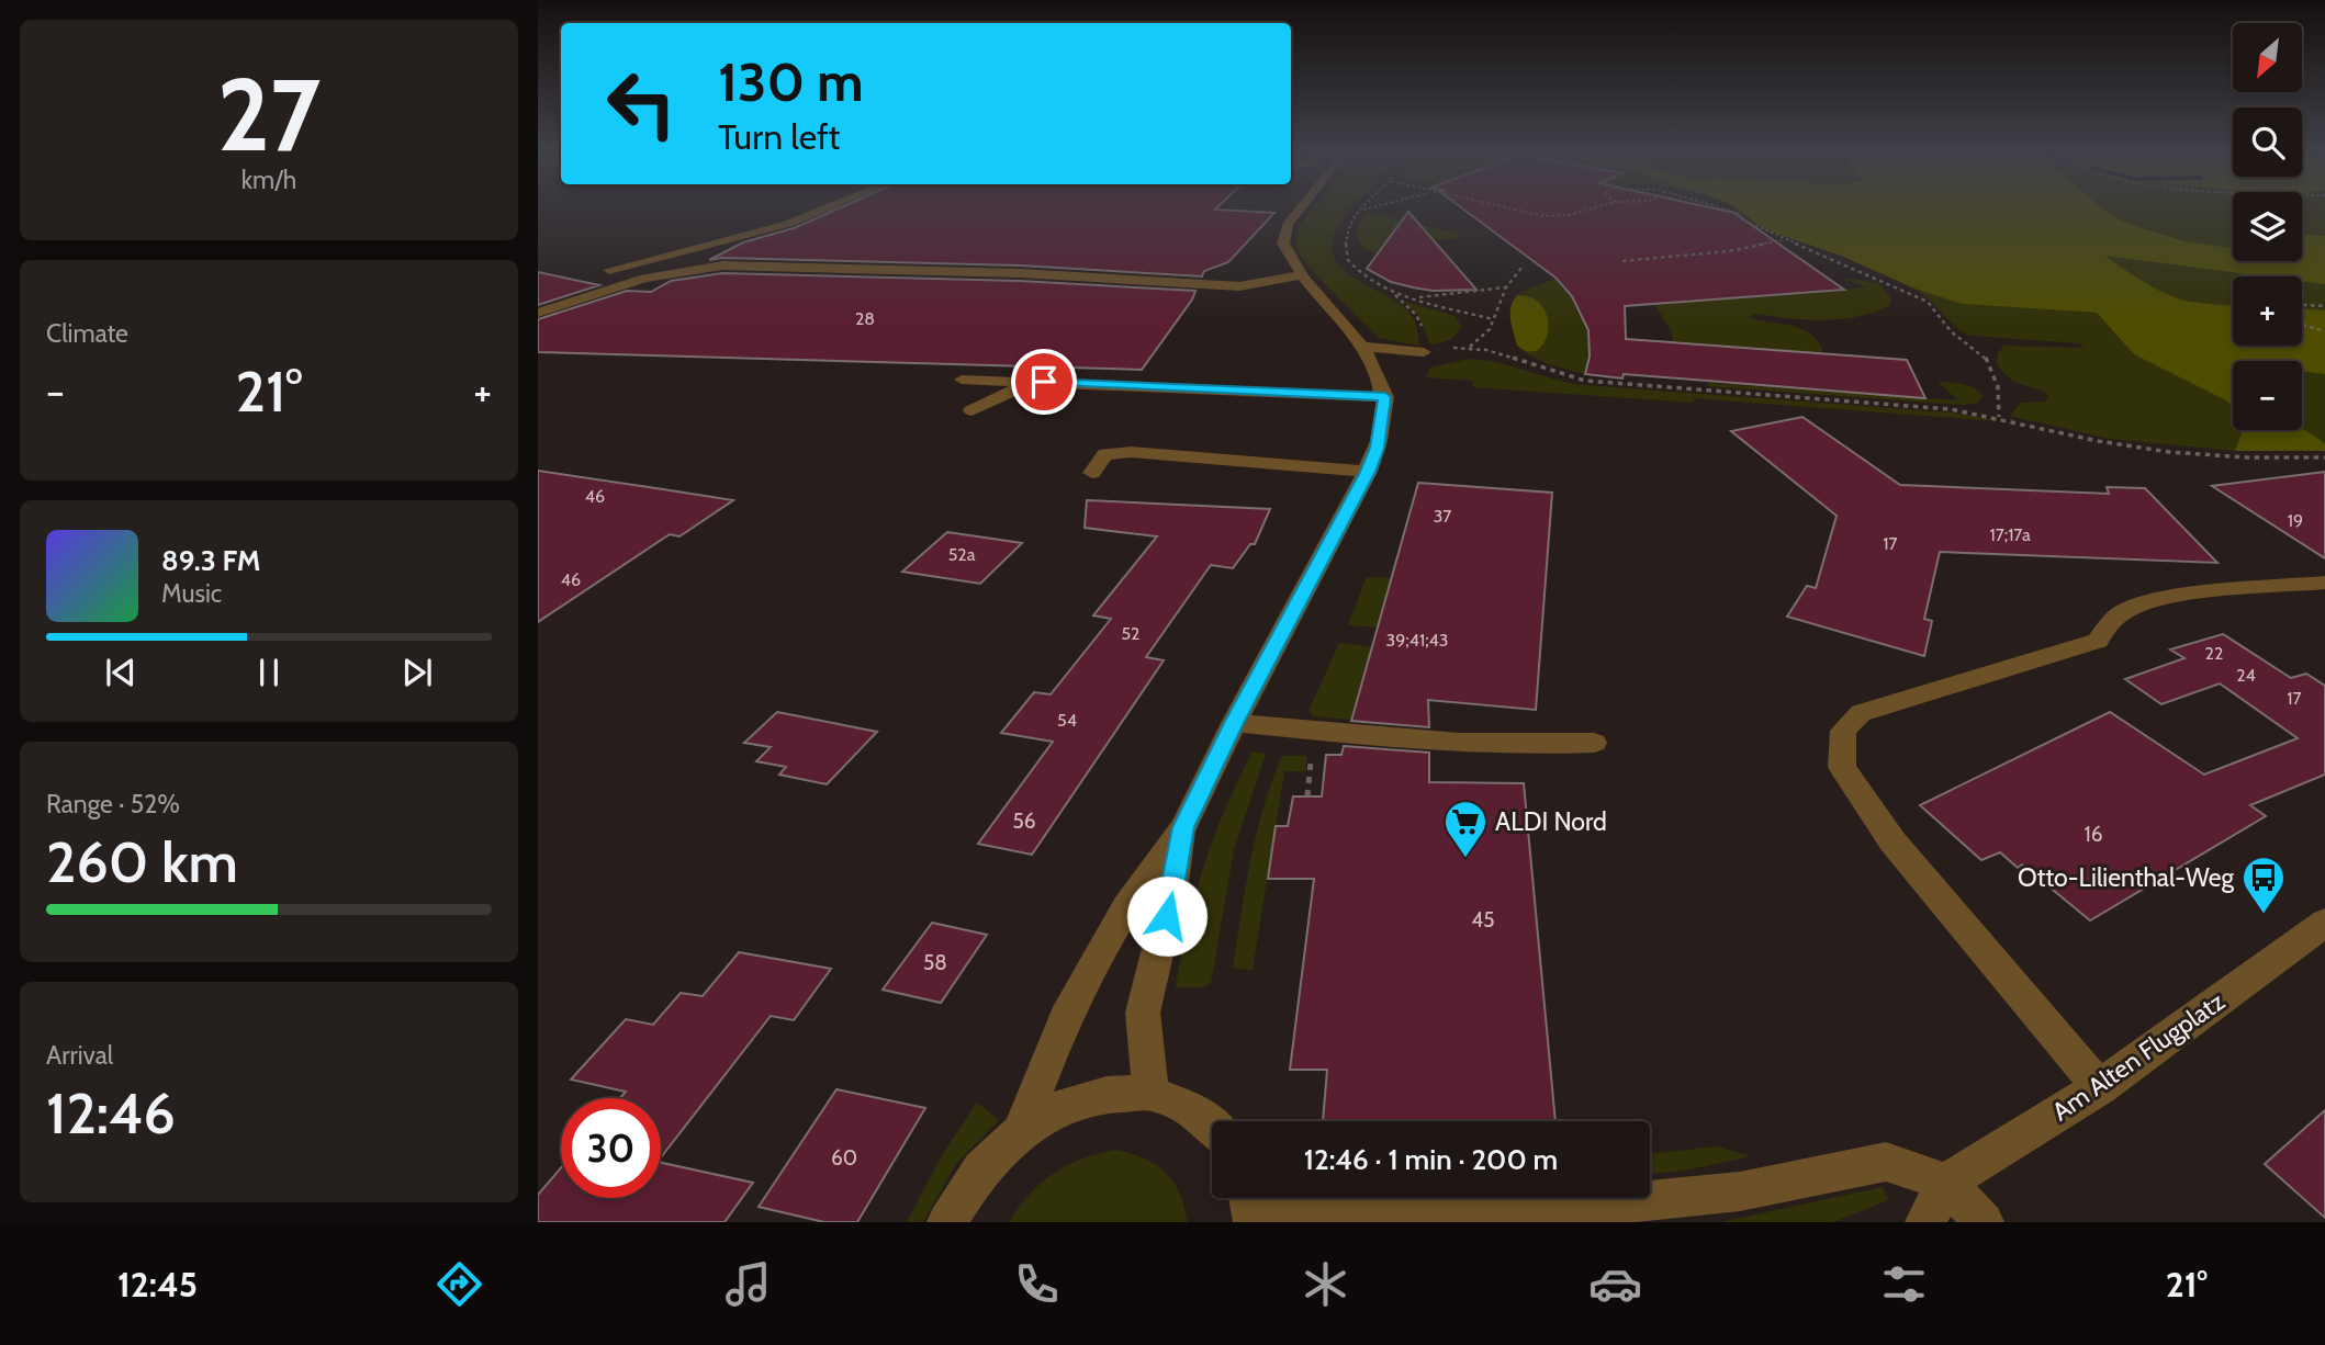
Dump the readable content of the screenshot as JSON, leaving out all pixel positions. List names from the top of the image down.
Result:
{
  "streets": {
    "street": ["Am Alten Flugplatz"]
  },
  "places": {
    "supermarket": ["ALDI Nord"],
    "bus stop": ["Otto-Lilienthal-Weg"]
  },
  "house_numbers": [
    "28",
    "46",
    "37",
    "19",
    "17;17a",
    "17",
    "52a",
    "46",
    "52",
    "39;41;43",
    "22",
    "24",
    "17",
    "54",
    "56",
    "16",
    "45",
    "58",
    "60"
  ],
  "north": "bottom left",
  "page": {
    "tile": [
      ["27", "km/h"],
      "Climate",
      ["Range · 52%", "260 km"],
      ["Arrival", "12:46"]
    ],
    "map_buttons": ["+", "−"],
    "turn": ["130 m", "Turn left"],
    "heat": ["−", "21°", "+"],
    "song": ["89.3 FM", "Music"],
    "limit": "30",
    "trip": "12:46 · 1 min · 200 m",
    "tabs": ["12:45", "21°"]
  }
}
